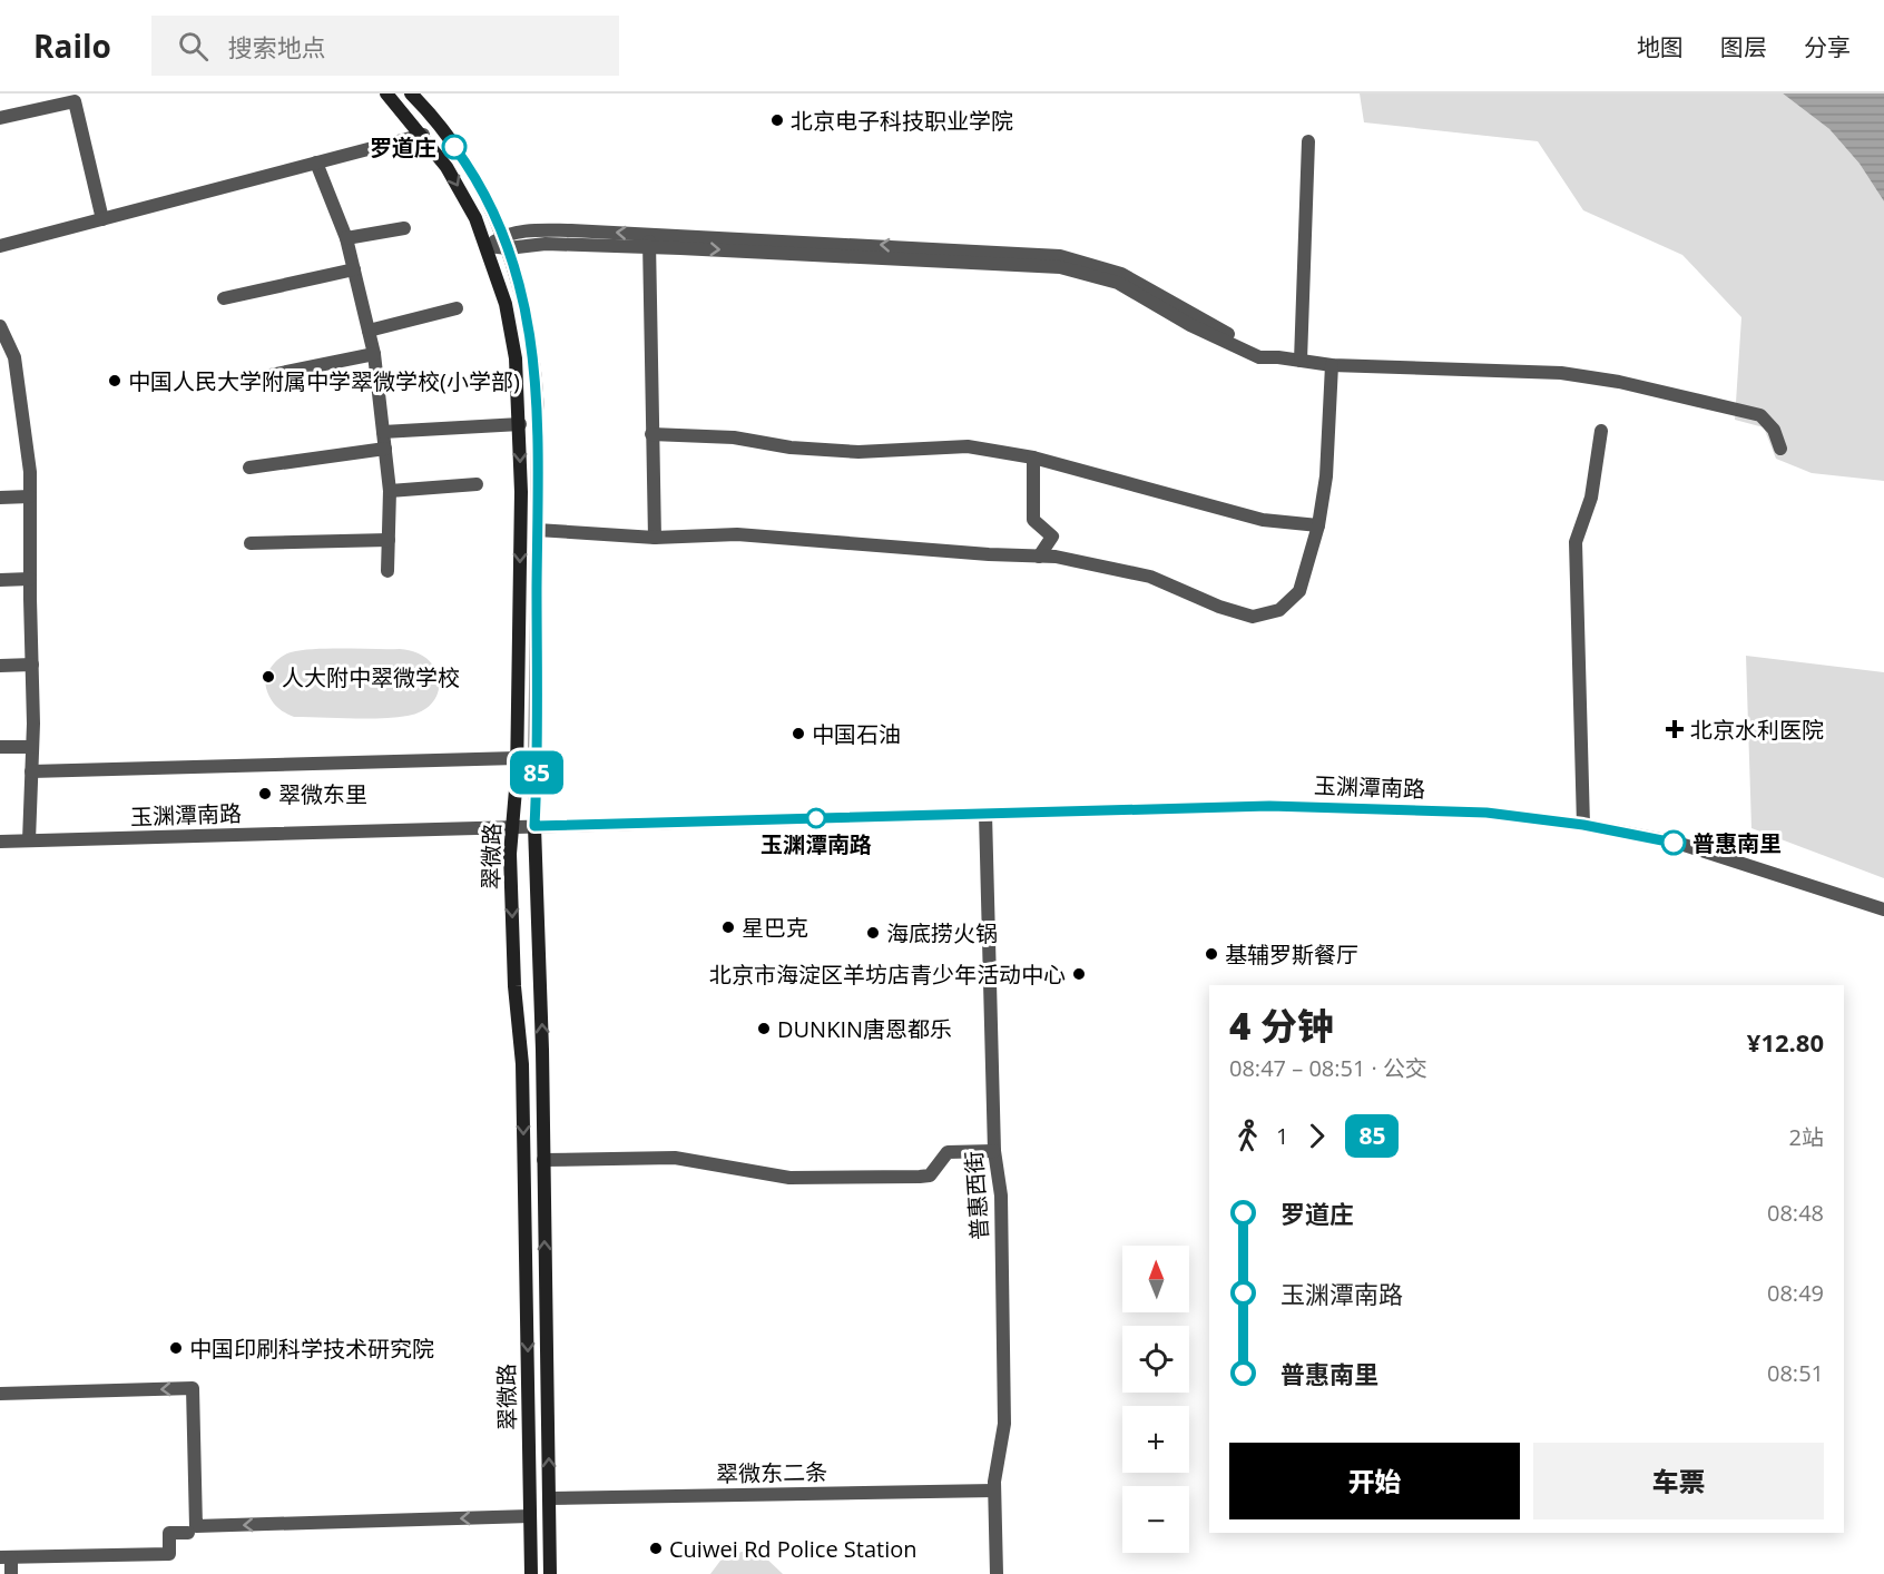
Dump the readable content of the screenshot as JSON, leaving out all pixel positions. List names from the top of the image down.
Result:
{
  "streets": {
    "main road": ["翠微路"],
    "street": ["玉渊潭南路", "普惠西街", "翠微东二条"]
  },
  "crossings": [
    ["玉渊潭南路", "翠微路"],
    ["玉渊潭南路", "普惠西街"],
    ["翠微路", "翠微东二条"],
    ["普惠西街", "翠微东二条"]
  ],
  "places": {
    "other": [
      "北京电子科技职业学院",
      "罗道庄",
      "中国人民大学附属中学翠微学校(小学部)",
      "人大附中翠微学校",
      "中国石油",
      "翠微东里",
      "玉渊潭南路",
      "普惠南里",
      "星巴克",
      "海底捞火锅",
      "基辅罗斯餐厅",
      "北京市海淀区羊坊店青少年活动中心",
      "DUNKIN唐恩都乐",
      "中国印刷科学技术研究院",
      "Cuiwei Rd Police Station"
    ],
    "health": ["北京水利医院"]
  },
  "lines": ["bus line 85"],
  "north": "top",
  "page": {
    "header": "Railo",
    "search": "搜索地点",
    "nav": ["地图", "图层", "分享"],
    "on_map": "85",
    "heading": ["4 分钟", "08:47 – 08:51 · 公交", "¥12.80"],
    "legs": ["1", "85", "2站"],
    "list": [
      {
        "name": "罗道庄",
        "value": "08:48"
      },
      {
        "name": "玉渊潭南路",
        "value": "08:49"
      },
      {
        "name": "普惠南里",
        "value": "08:51"
      }
    ],
    "map_buttons": ["+", "−"],
    "buttons": ["开始", "车票"]
  }
}
